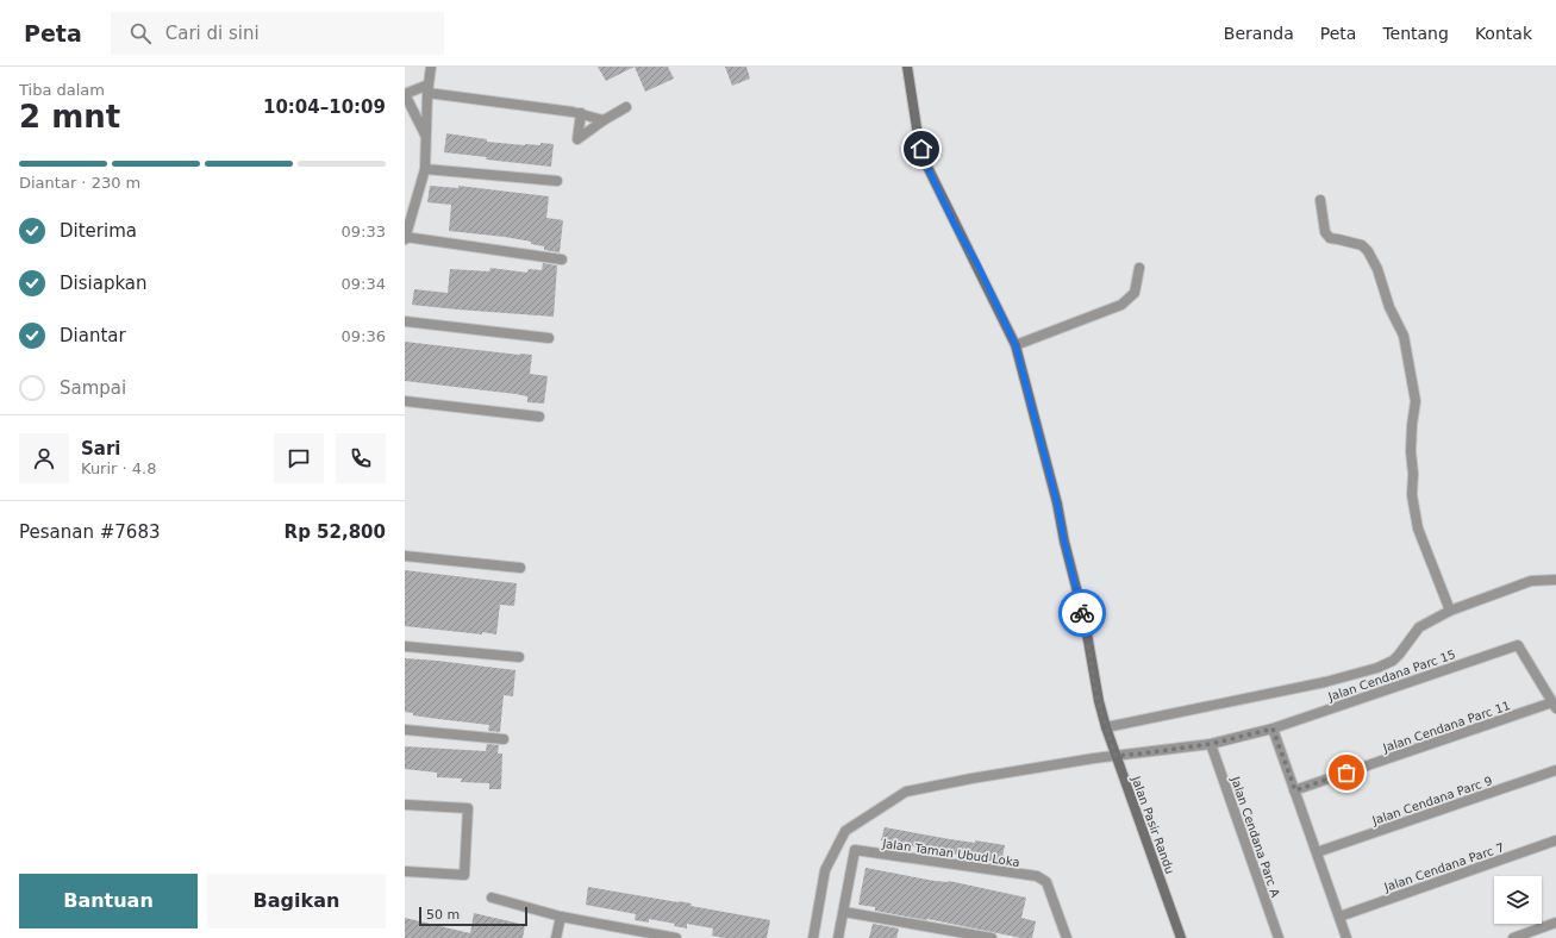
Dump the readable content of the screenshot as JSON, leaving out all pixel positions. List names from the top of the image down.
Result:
{
  "streets": {
    "main road": ["Jalan Pasir Randu"],
    "street": [
      "Jalan Cendana Parc 15",
      "Jalan Cendana Parc 11",
      "Jalan Cendana Parc 9",
      "Jalan Cendana Parc A",
      "Jalan Taman Ubud Loka",
      "Jalan Cendana Parc 7"
    ]
  },
  "crossings": [
    ["Jalan Cendana Parc 15", "Jalan Cendana Parc 11"],
    ["Jalan Cendana Parc 15", "Jalan Pasir Randu"],
    ["Jalan Cendana Parc 15", "Jalan Cendana Parc A"]
  ],
  "scale_bar": "50 m",
  "page": {
    "header": "Peta",
    "search": "Cari di sini",
    "nav": [
      "Beranda",
      "Peta",
      "Tentang",
      "Kontak"
    ],
    "heading": ["2 mnt", "Tiba dalam", "10:04–10:09"],
    "panel": [
      "Sari",
      "Kurir · 4.8",
      "Pesanan #7683",
      "Rp 52,800"
    ],
    "bar": "Diantar · 230 m",
    "list": [
      ["Diterima", "09:33"],
      ["Disiapkan", "09:34"],
      ["Diantar", "09:36"],
      "Sampai"
    ],
    "buttons": ["Bantuan", "Bagikan"],
    "scale": "50 m"
  }
}
